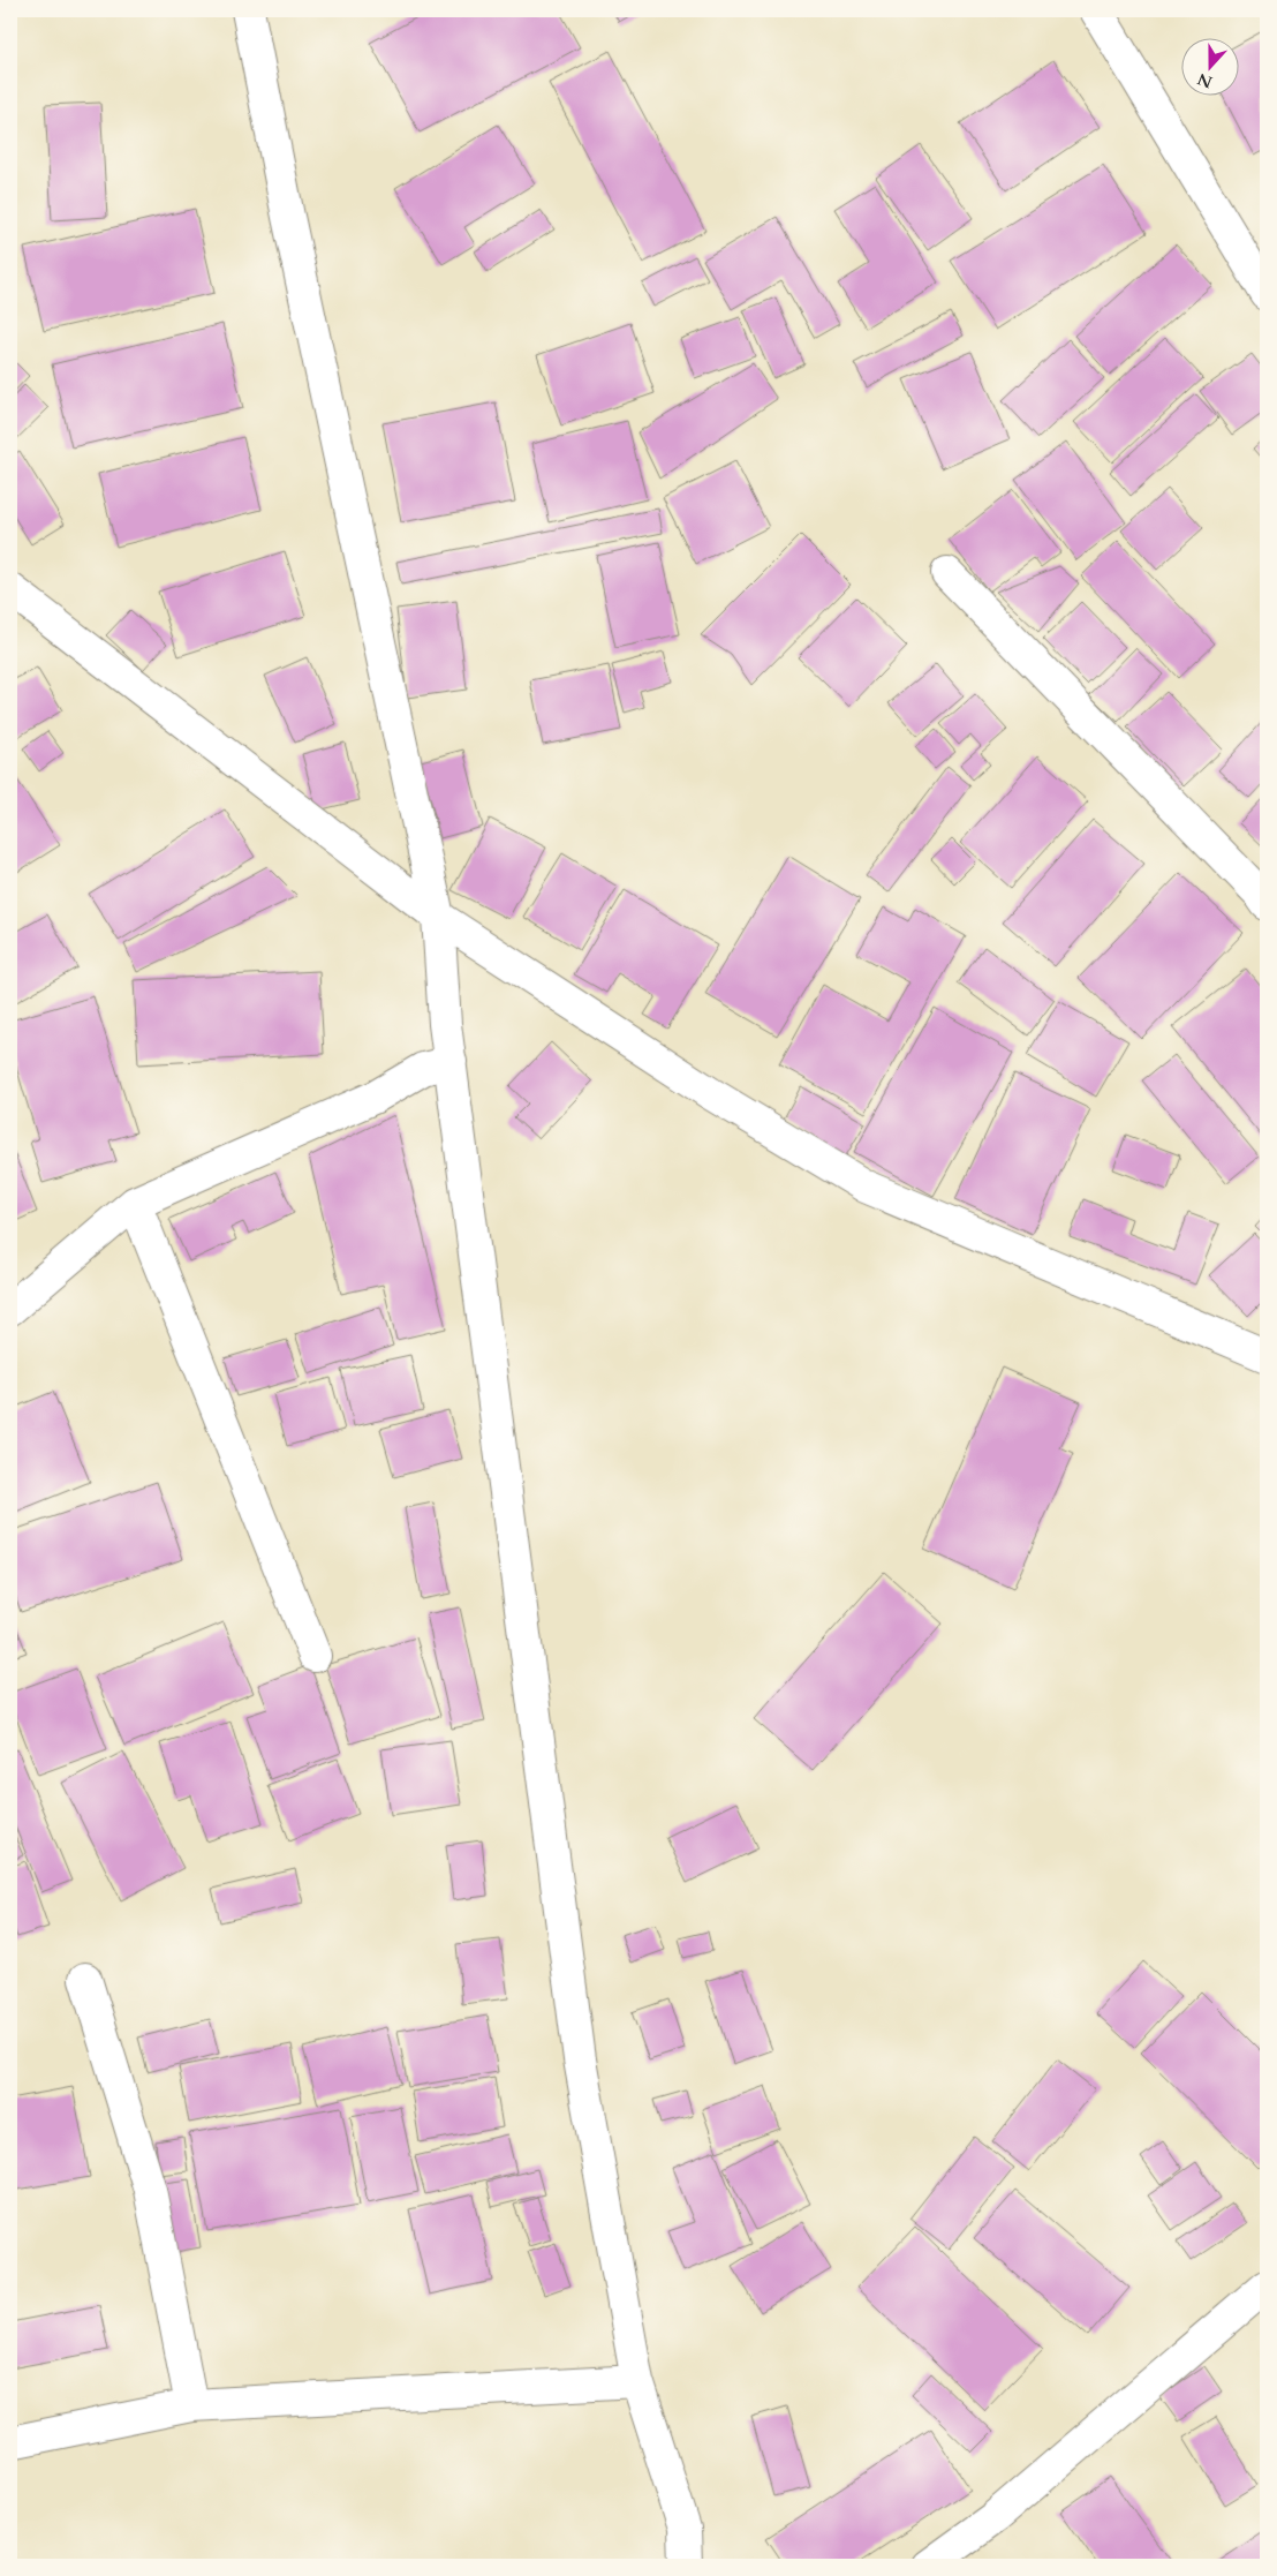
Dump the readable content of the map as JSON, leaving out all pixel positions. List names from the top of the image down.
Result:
{
  "north": "bottom"
}
